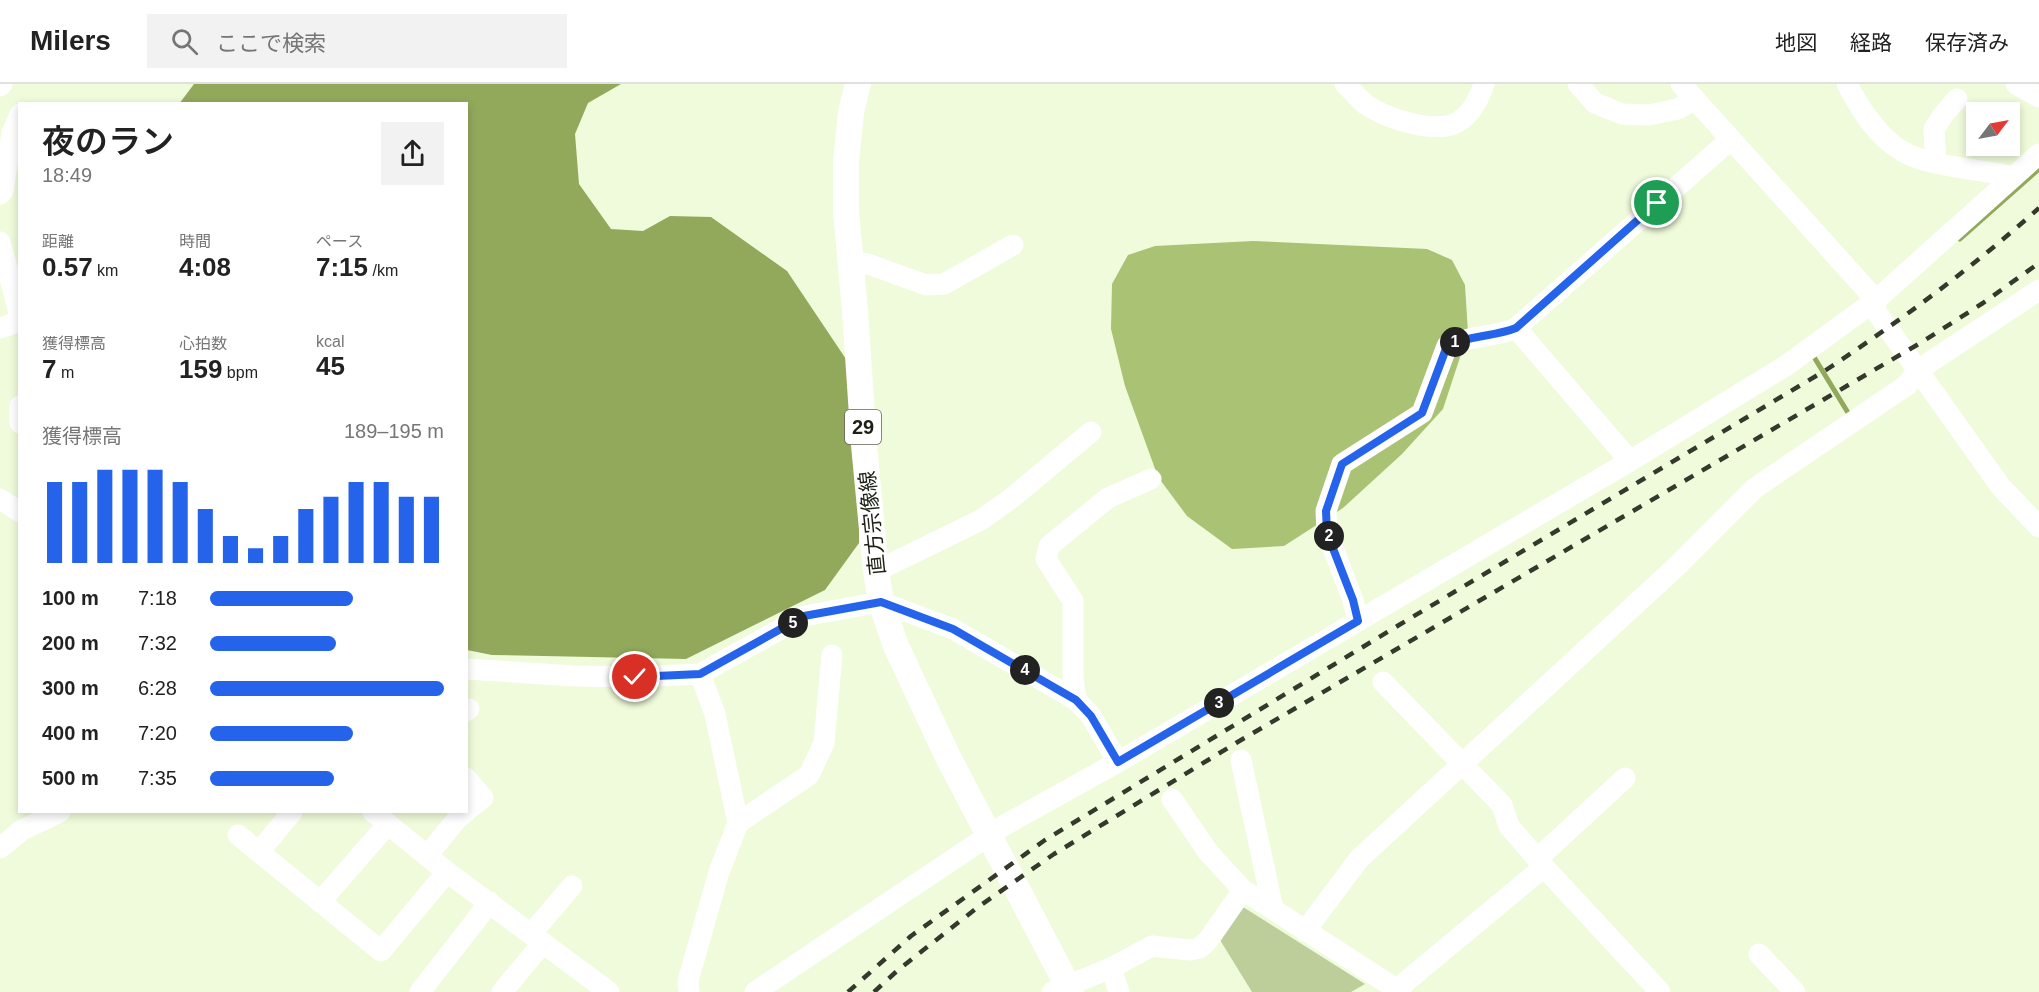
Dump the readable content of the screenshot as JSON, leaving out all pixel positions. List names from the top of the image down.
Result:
{
  "streets": {
    "main road": ["29", "直方宗像線"]
  },
  "north": "top right",
  "page": {
    "header": "Milers",
    "search": "ここで検索",
    "nav": ["地図", "経路", "保存済み"],
    "heading": ["夜のラン", "18:49"],
    "stats": [
      ["距離", "0.57 km"],
      ["時間", "4:08"],
      ["ペース", "7:15 /km"],
      ["獲得標高", "7 m"],
      ["心拍数", "159 bpm"],
      ["kcal", "45"]
    ],
    "pins": [
      "1",
      "2",
      "5",
      "4",
      "3"
    ],
    "chart": ["獲得標高", "189–195 m"],
    "list": [
      {
        "name": "100 m",
        "note": "7:18"
      },
      {
        "name": "200 m",
        "note": "7:32"
      },
      {
        "name": "300 m",
        "note": "6:28"
      },
      {
        "name": "400 m",
        "note": "7:20"
      },
      {
        "name": "500 m",
        "note": "7:35"
      }
    ]
  }
}
